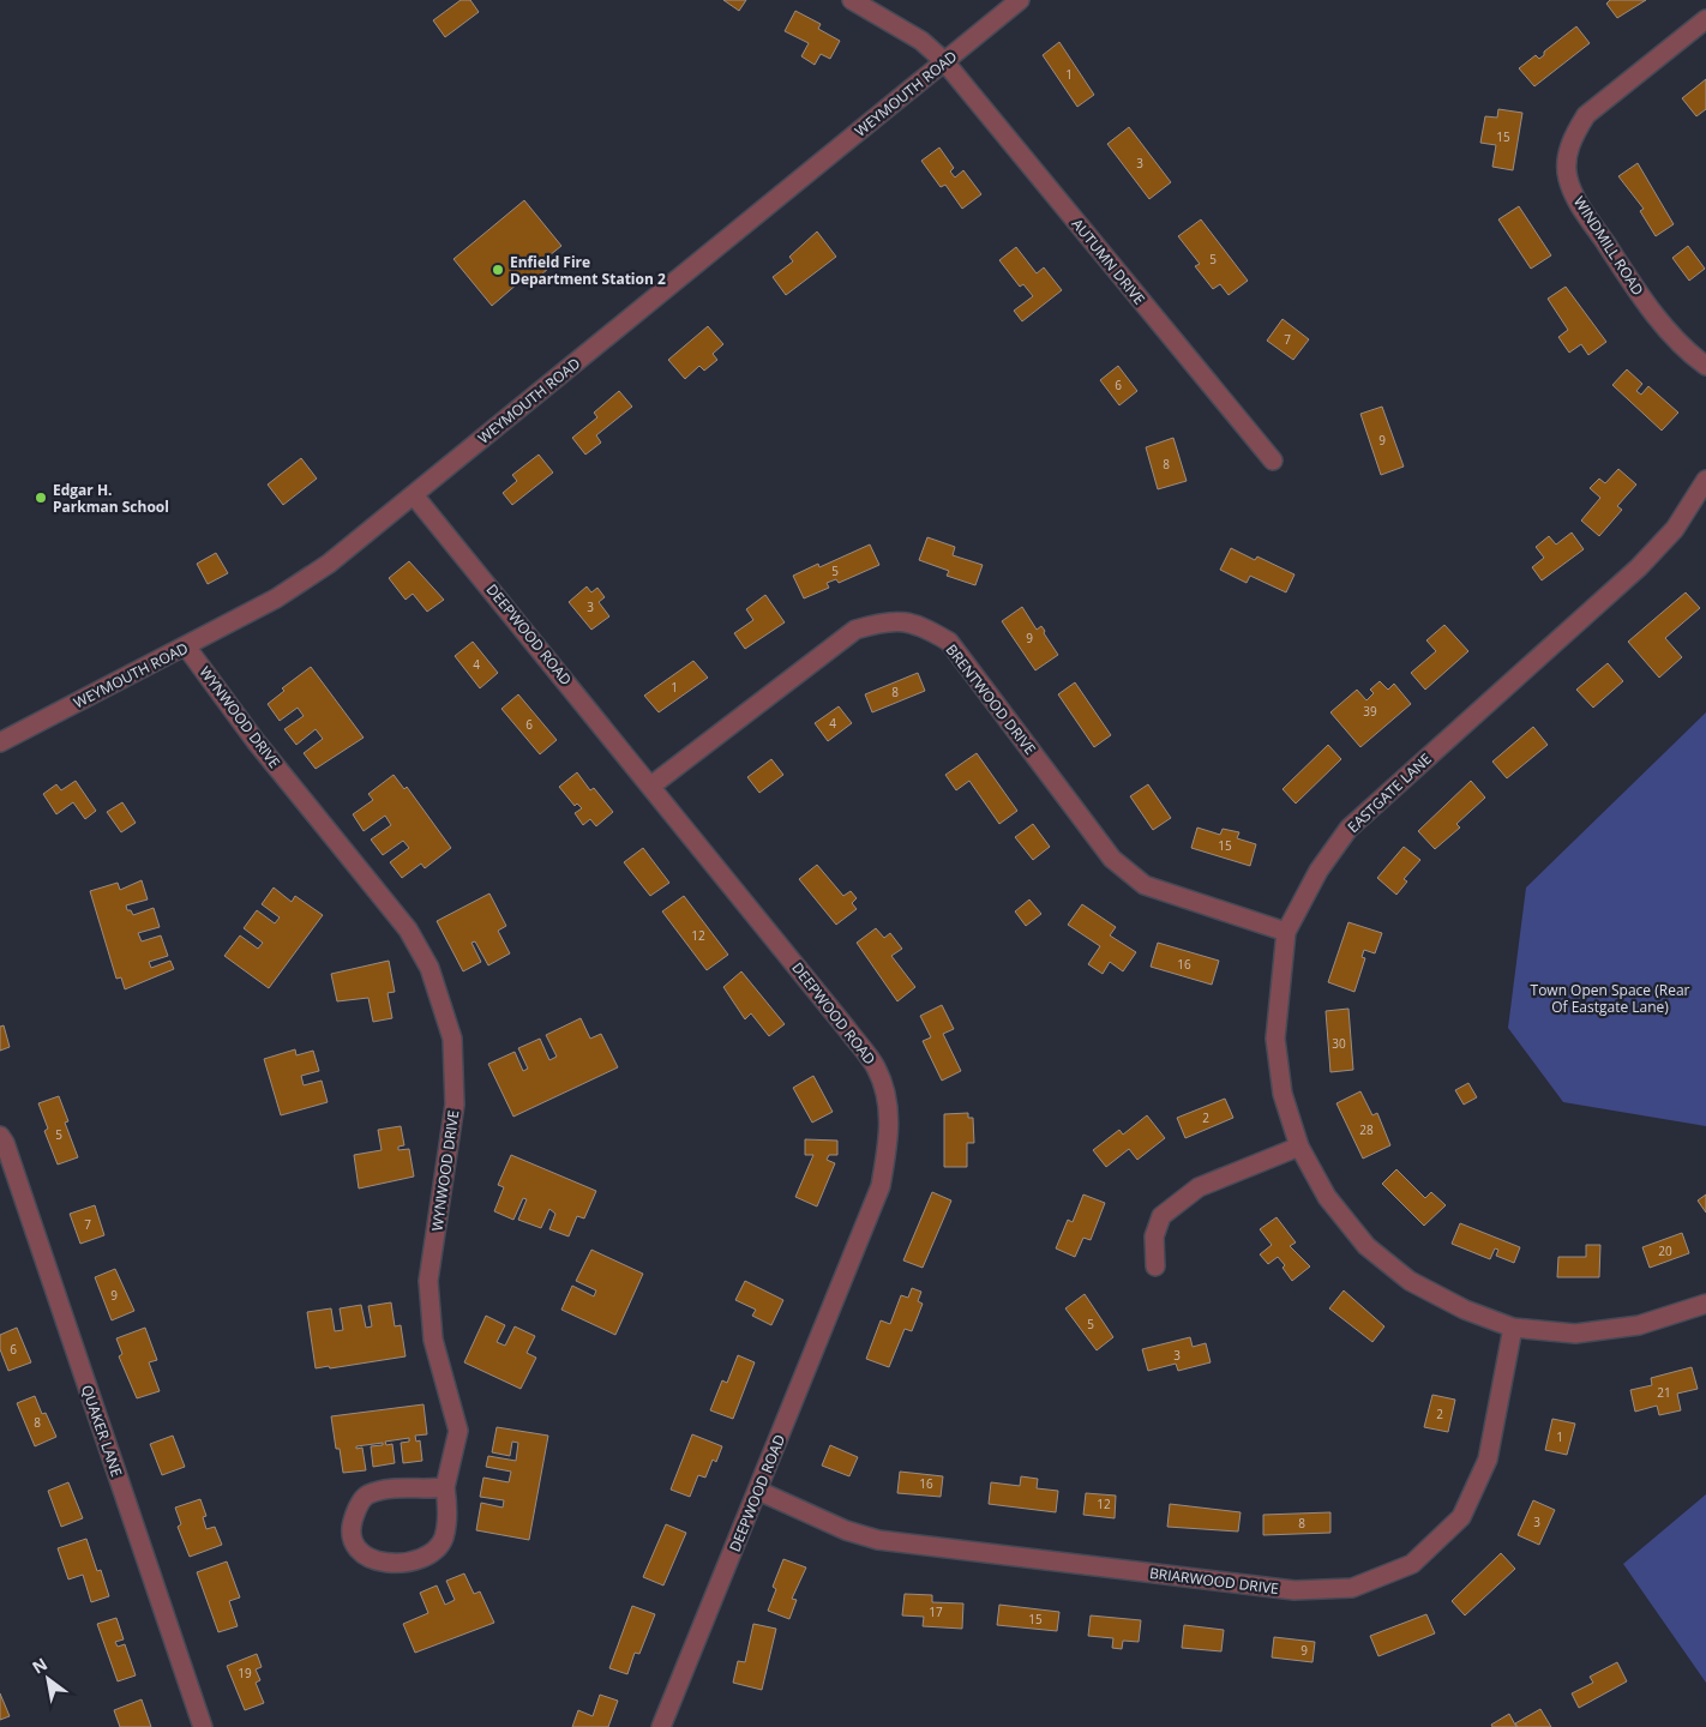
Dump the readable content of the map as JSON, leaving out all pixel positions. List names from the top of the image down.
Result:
{
  "streets": {
    "street": [
      "WEYMOUTH ROAD",
      "WINDMILL ROAD",
      "AUTUMN DRIVE",
      "DEEPWOOD ROAD",
      "BRENTWOOD DRIVE",
      "WYNWOOD DRIVE",
      "EASTGATE LANE",
      "QUAKER LANE",
      "BRIARWOOD DRIVE"
    ]
  },
  "crossings": [
    ["WEYMOUTH ROAD", "AUTUMN DRIVE"],
    ["WEYMOUTH ROAD", "DEEPWOOD ROAD"],
    ["WEYMOUTH ROAD", "WYNWOOD DRIVE"],
    ["DEEPWOOD ROAD", "BRENTWOOD DRIVE"],
    ["DEEPWOOD ROAD", "BRIARWOOD DRIVE"],
    ["BRENTWOOD DRIVE", "EASTGATE LANE"],
    ["EASTGATE LANE", "BRIARWOOD DRIVE"]
  ],
  "parks": ["Town Open Space (Rear Of Eastgate Lane)"],
  "places": ["Enfield Fire Department Station 2", "Edgar H. Parkman School"],
  "house_numbers": [
    "1",
    "15",
    "3",
    "5",
    "7",
    "6",
    "9",
    "8",
    "5",
    "3",
    "9",
    "4",
    "1",
    "8",
    "39",
    "4",
    "6",
    "15",
    "12",
    "16",
    "30",
    "2",
    "28",
    "5",
    "7",
    "20",
    "9",
    "5",
    "6",
    "3",
    "21",
    "2",
    "8",
    "1",
    "16",
    "12",
    "3",
    "8",
    "17",
    "15",
    "9",
    "19"
  ],
  "north": "top left"
}
